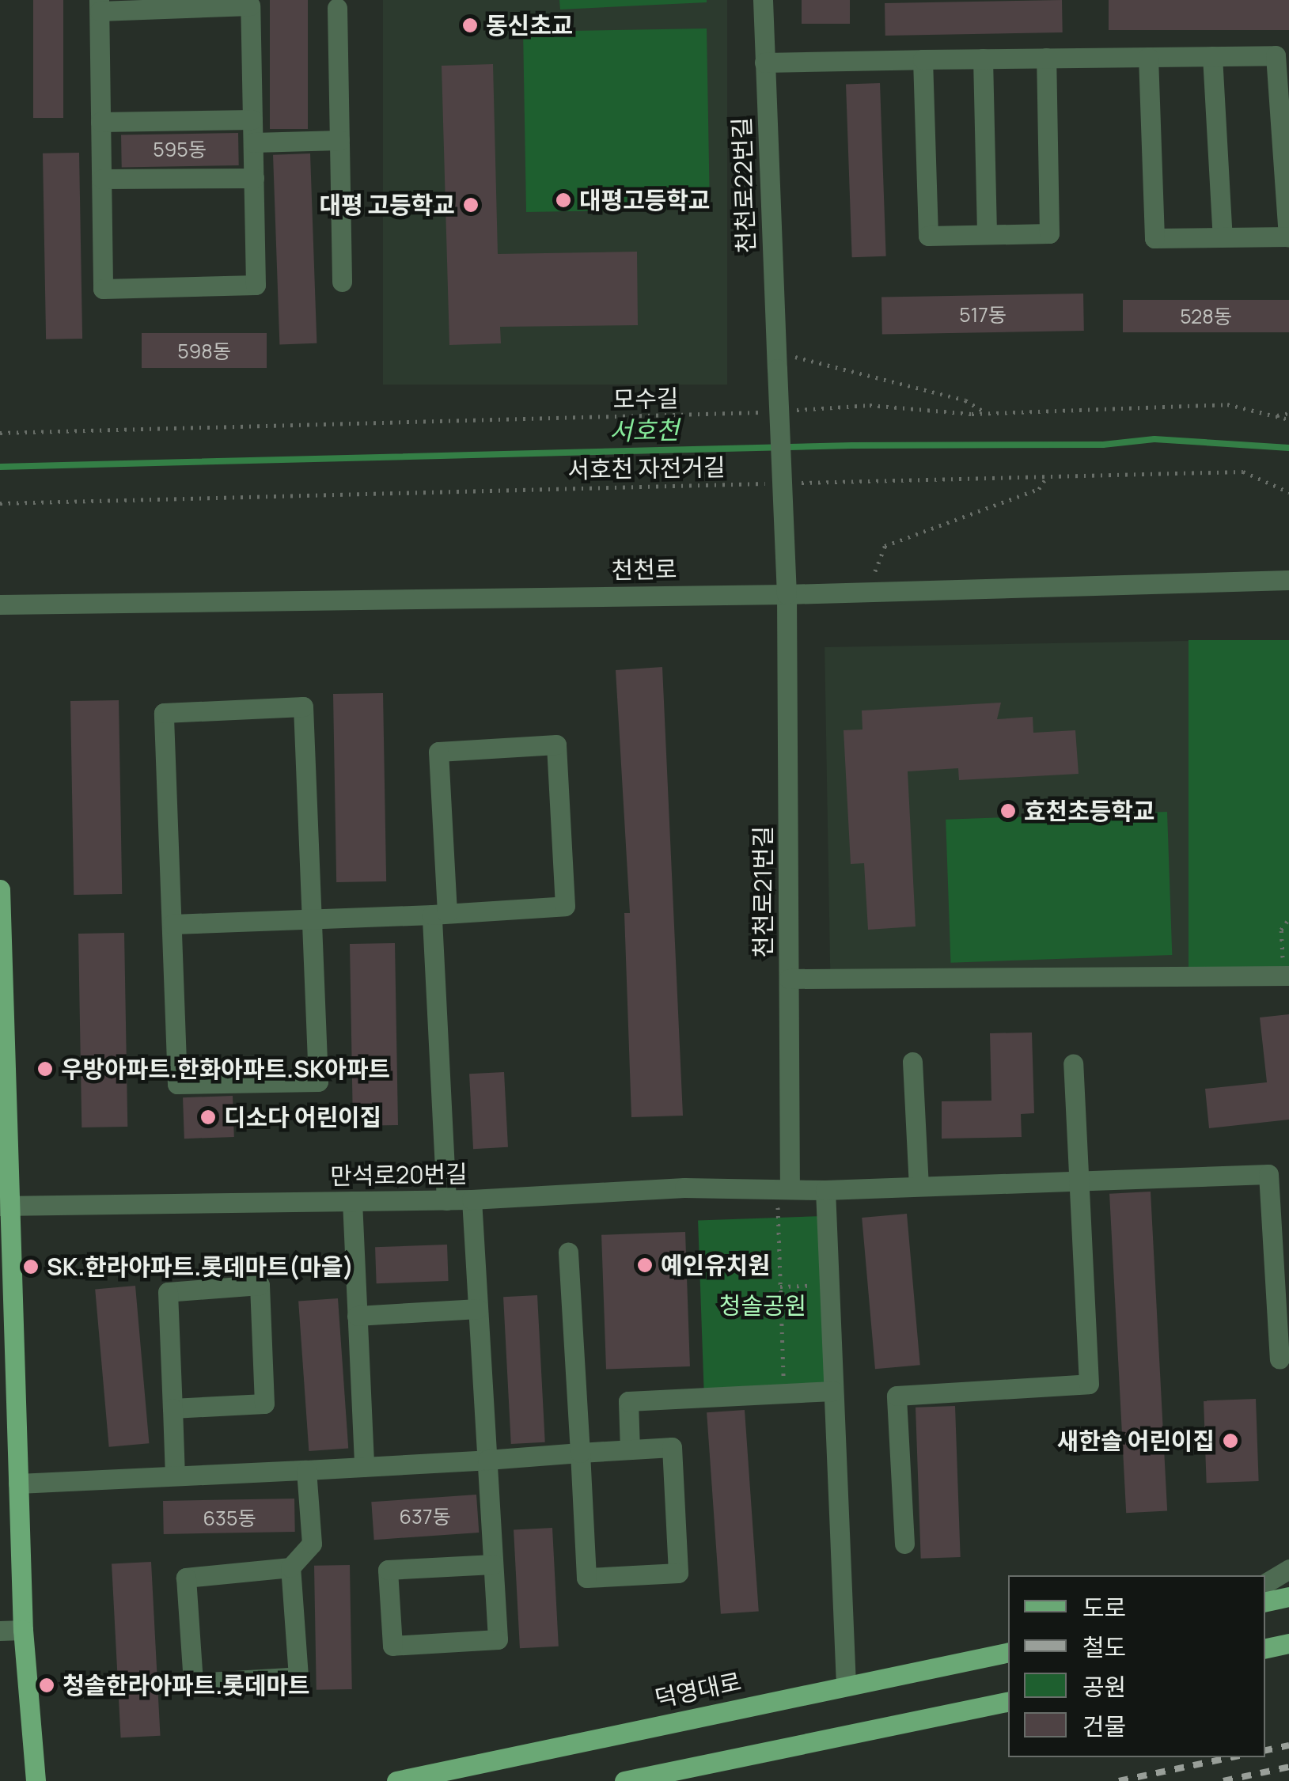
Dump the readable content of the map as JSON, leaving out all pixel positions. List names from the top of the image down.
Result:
{
  "streets": {
    "main road": ["덕영대로"],
    "street": [
      "천천로22번길",
      "천천로",
      "천천로21번길",
      "만석로20번길"
    ],
    "path": ["모수길", "서호천 자전거길"]
  },
  "crossings": [
    ["천천로22번길", "천천로"],
    ["천천로22번길", "천천로21번길"],
    ["천천로", "천천로21번길"],
    ["천천로21번길", "만석로20번길"]
  ],
  "water": ["서호천"],
  "parks": ["청솔공원"],
  "places": [
    "동신초교",
    "대평고등학교",
    "대평 고등학교",
    "효천초등학교",
    "우방아파트.한화아파트.SK아파트",
    "디소다 어린이집",
    "예인유치원",
    "SK.한라아파트.롯데마트(마을)",
    "새한솔 어린이집",
    "청솔한라아파트.롯데마트"
  ],
  "house_numbers": [
    "595동",
    "517동",
    "528동",
    "598동",
    "637동",
    "635동"
  ],
  "legend": [
    "도로",
    "철도",
    "공원",
    "건물"
  ]
}
